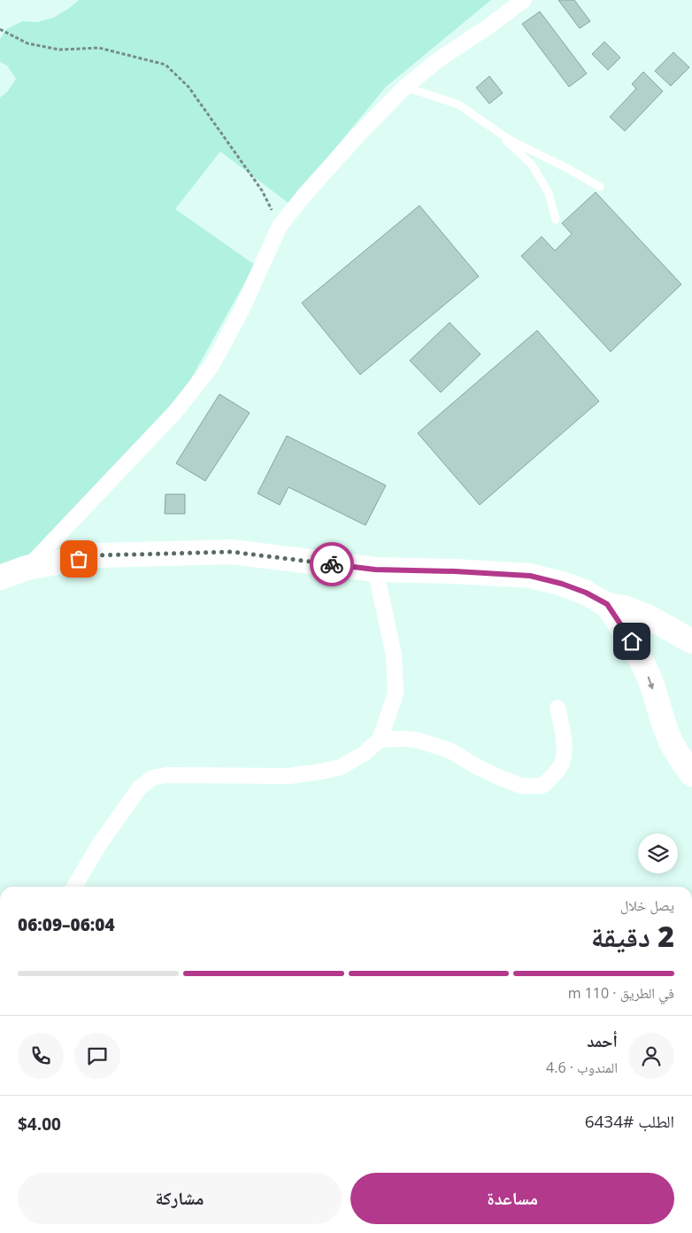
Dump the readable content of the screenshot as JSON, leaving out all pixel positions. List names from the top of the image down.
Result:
{
  "page": {
    "heading": ["2 دقيقة", "يصل خلال", "06:04–06:09"],
    "panel": [
      "أحمد",
      "المندوب · 4.6",
      "الطلب #6434",
      "$4.00"
    ],
    "bar": "في الطريق · 110 m",
    "buttons": ["مساعدة", "مشاركة"]
  }
}
